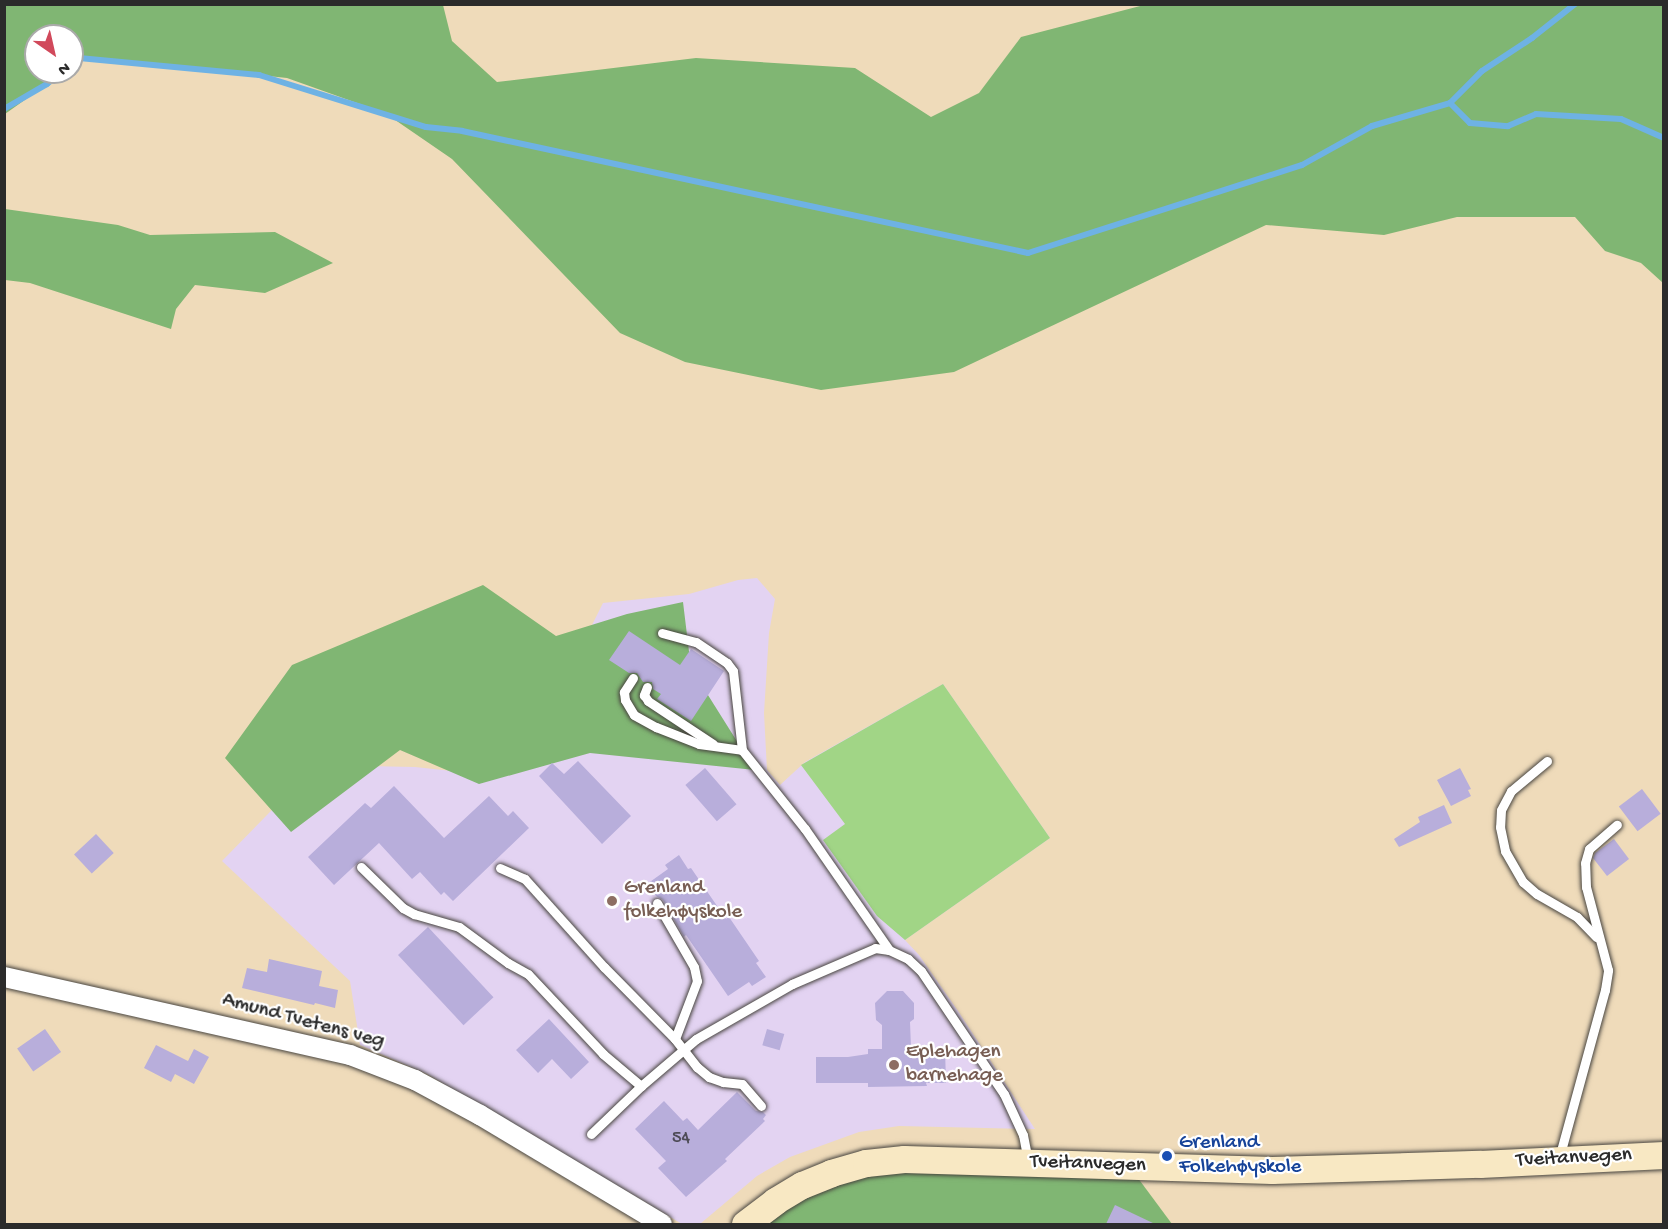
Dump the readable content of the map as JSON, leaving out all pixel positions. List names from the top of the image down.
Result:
{
  "streets": {
    "main road": ["Tveitanvegen"],
    "street": ["Amund Tvetens veg"]
  },
  "places": ["Grenland folkehøyskole", "Eplehagen barnehage", "Grenland Folkehøyskole"],
  "house_numbers": ["54"],
  "north": "bottom right"
}
